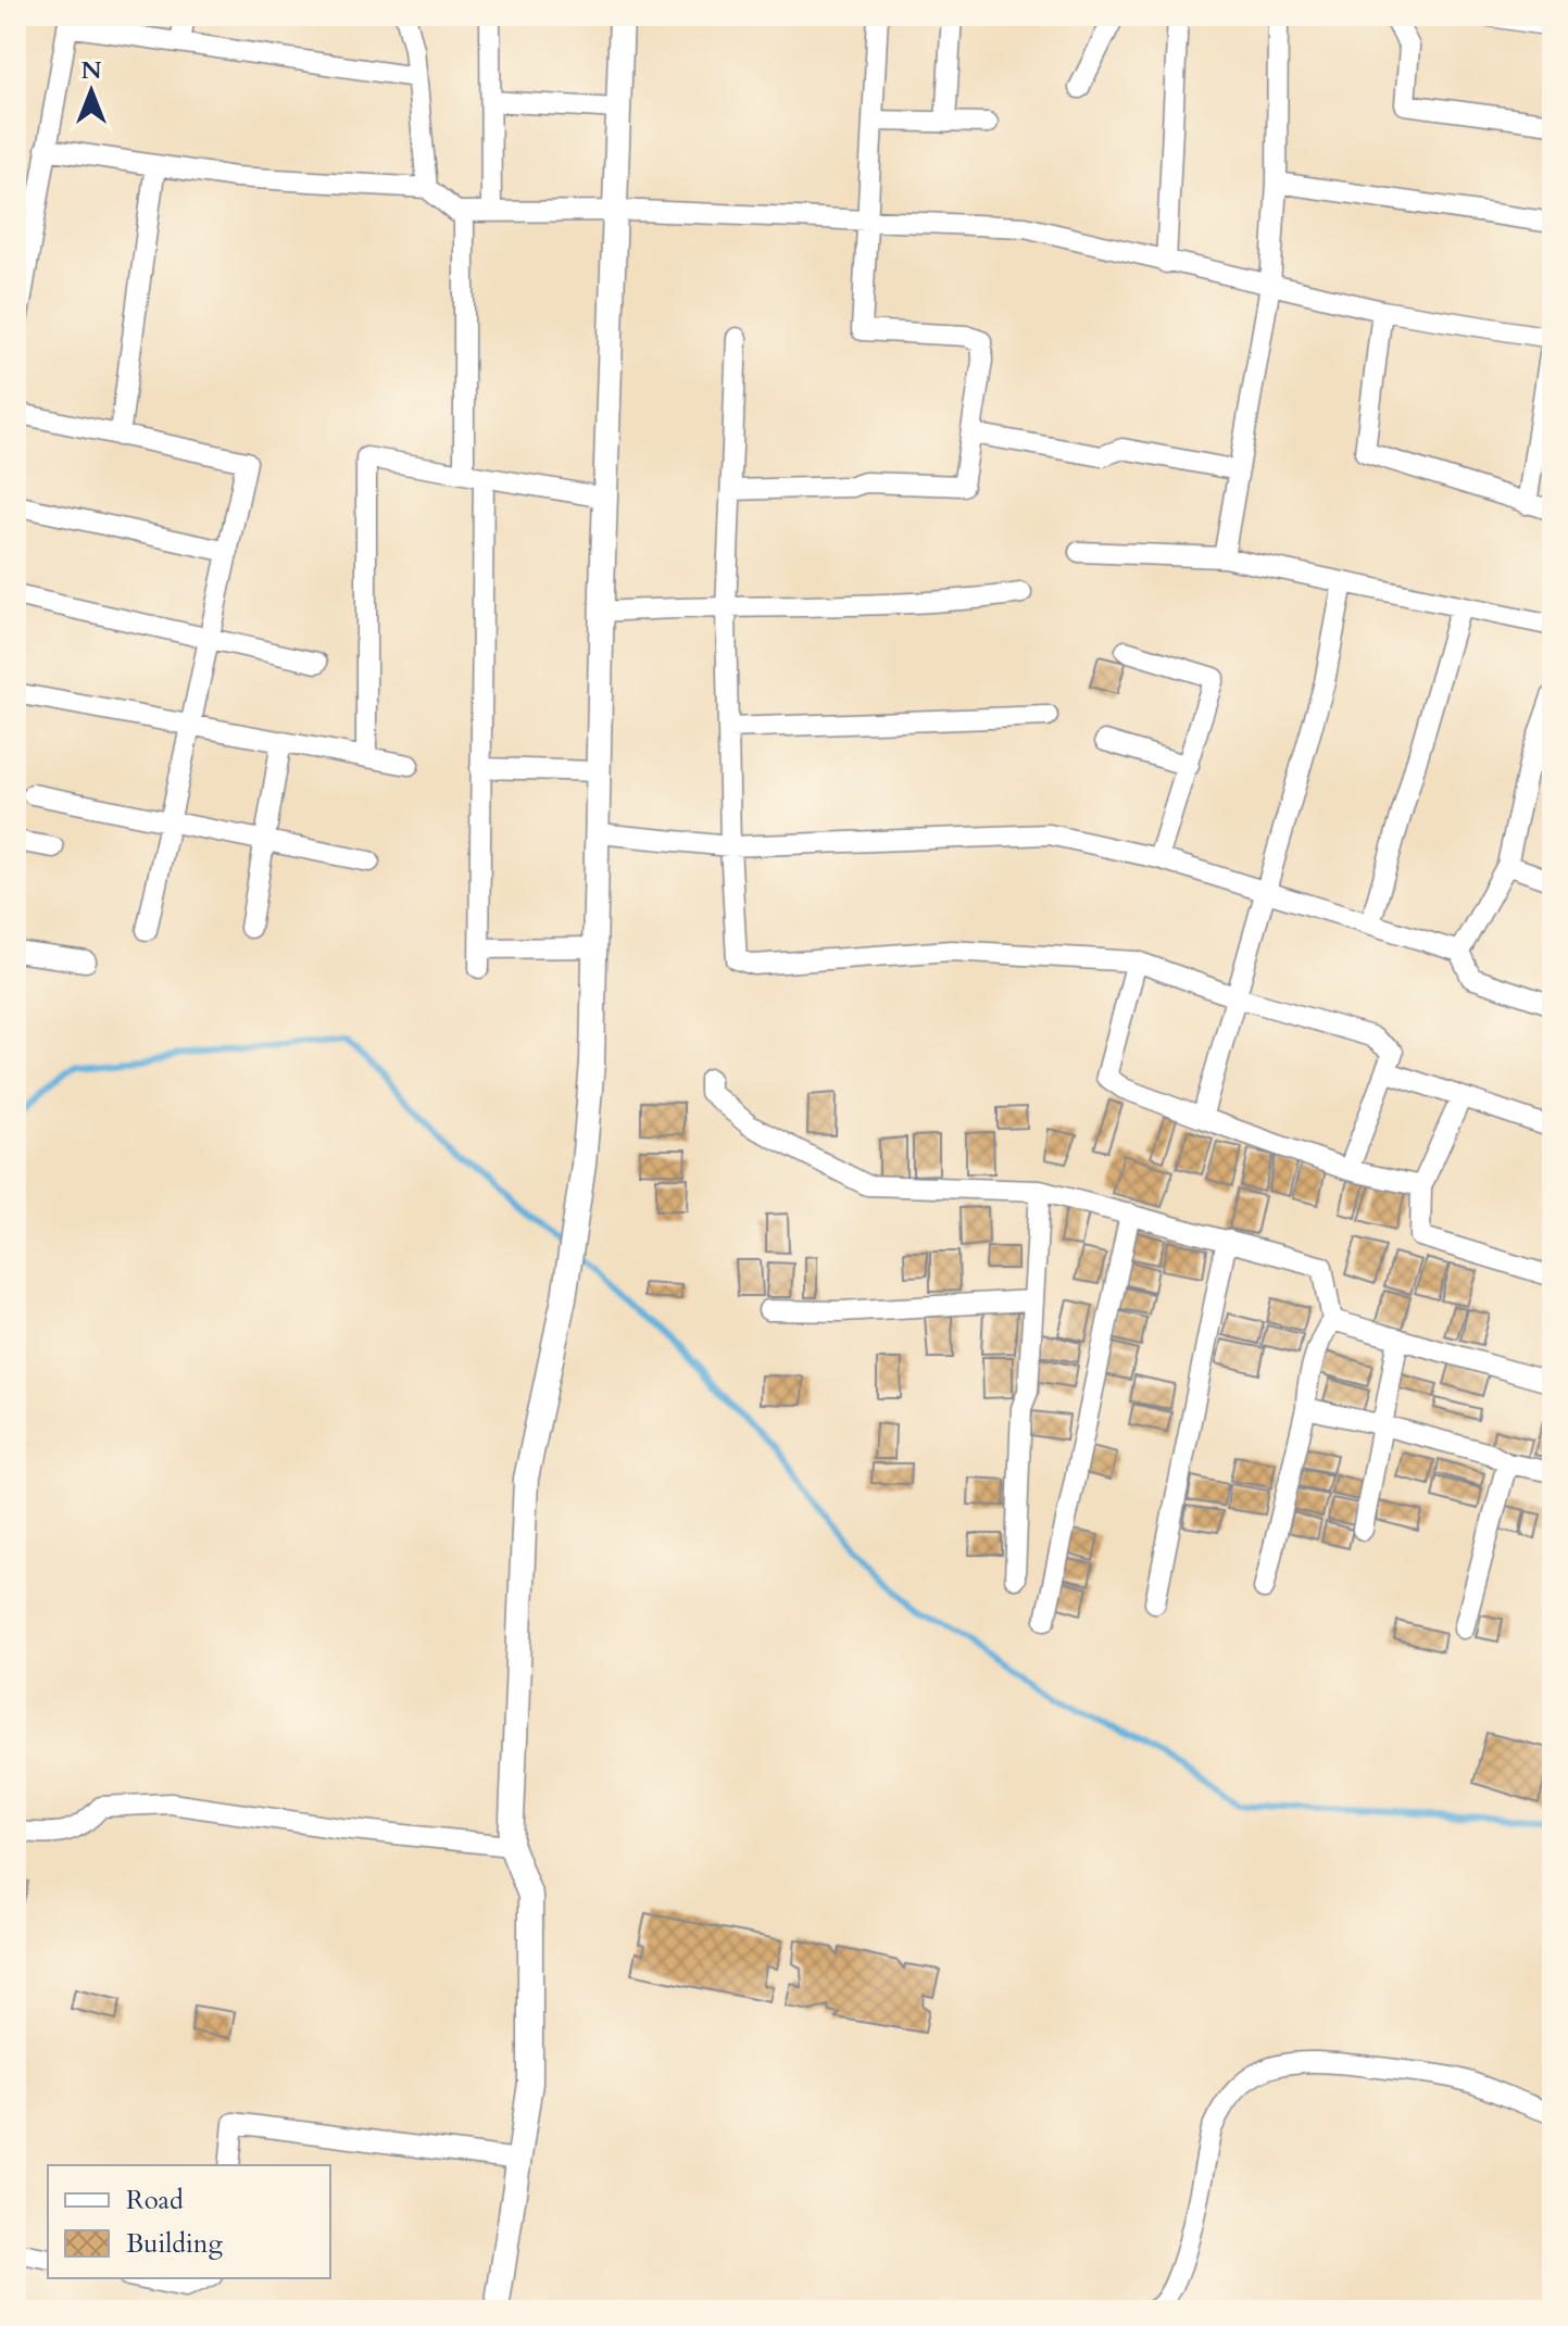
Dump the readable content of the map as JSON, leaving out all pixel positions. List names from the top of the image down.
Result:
{
  "legend": ["Road", "Building"],
  "north": "top"
}
